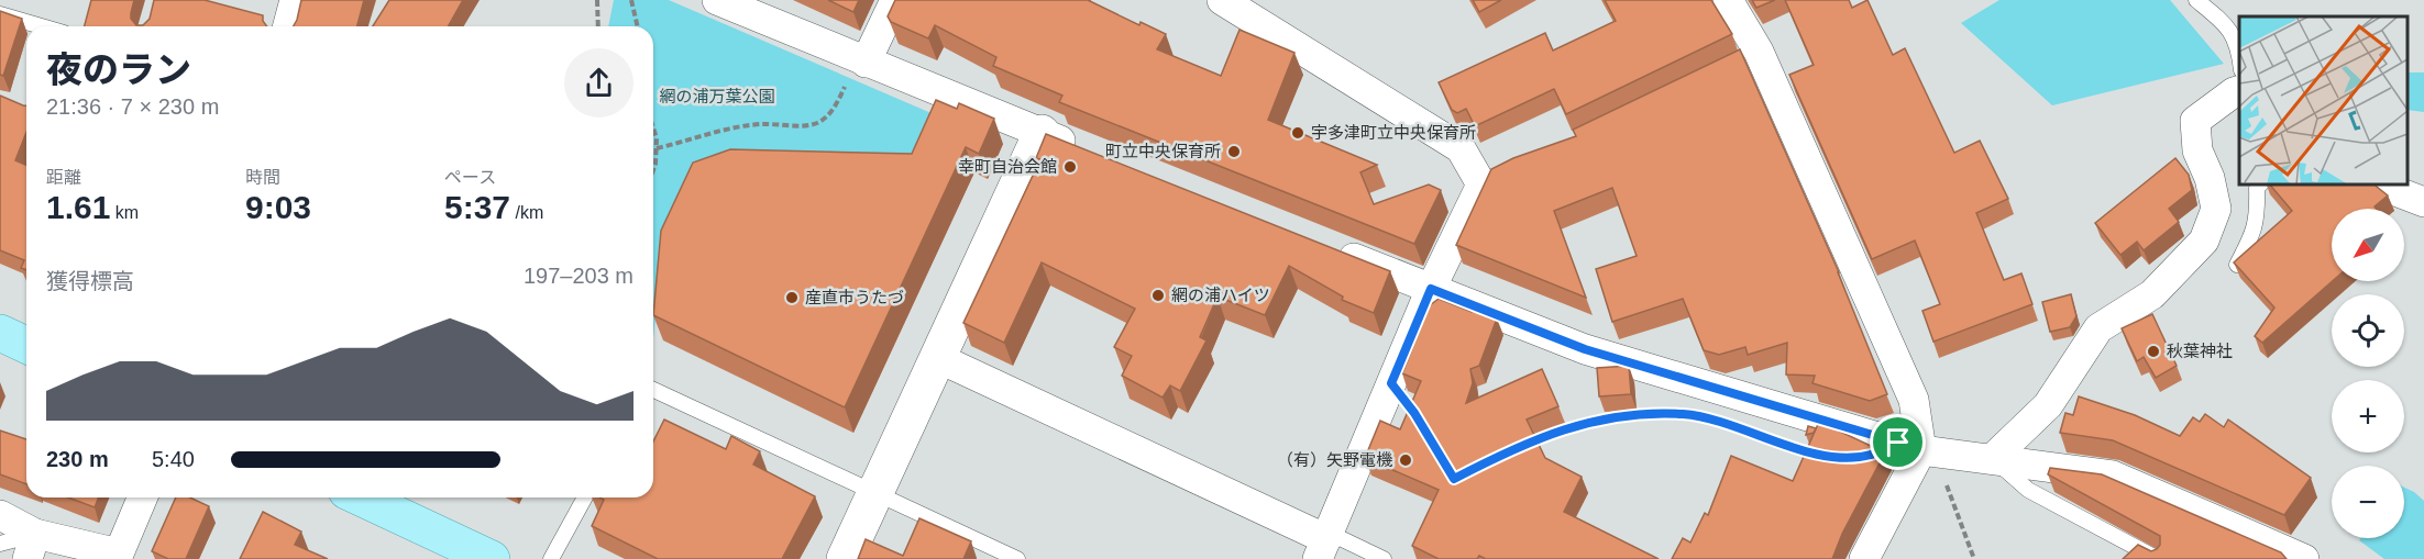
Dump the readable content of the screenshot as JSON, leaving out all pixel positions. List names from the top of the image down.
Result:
{
  "parks": ["網の浦万葉公園"],
  "places": [
    "宇多津町立中央保育所",
    "町立中央保育所",
    "幸町自治会館",
    "網の浦ハイツ",
    "産直市うたづ",
    "秋葉神社",
    "（有）矢野電機"
  ],
  "north": "bottom left",
  "page": {
    "heading": ["夜のラン", "21:36 · 7 × 230 m"],
    "stats": [
      ["距離", "1.61 km"],
      ["時間", "9:03"],
      ["ペース", "5:37 /km"]
    ],
    "map_buttons": ["+", "−"],
    "chart": ["獲得標高", "197–203 m"],
    "list": [
      {
        "name": "230 m",
        "note": "5:40"
      }
    ]
  }
}
